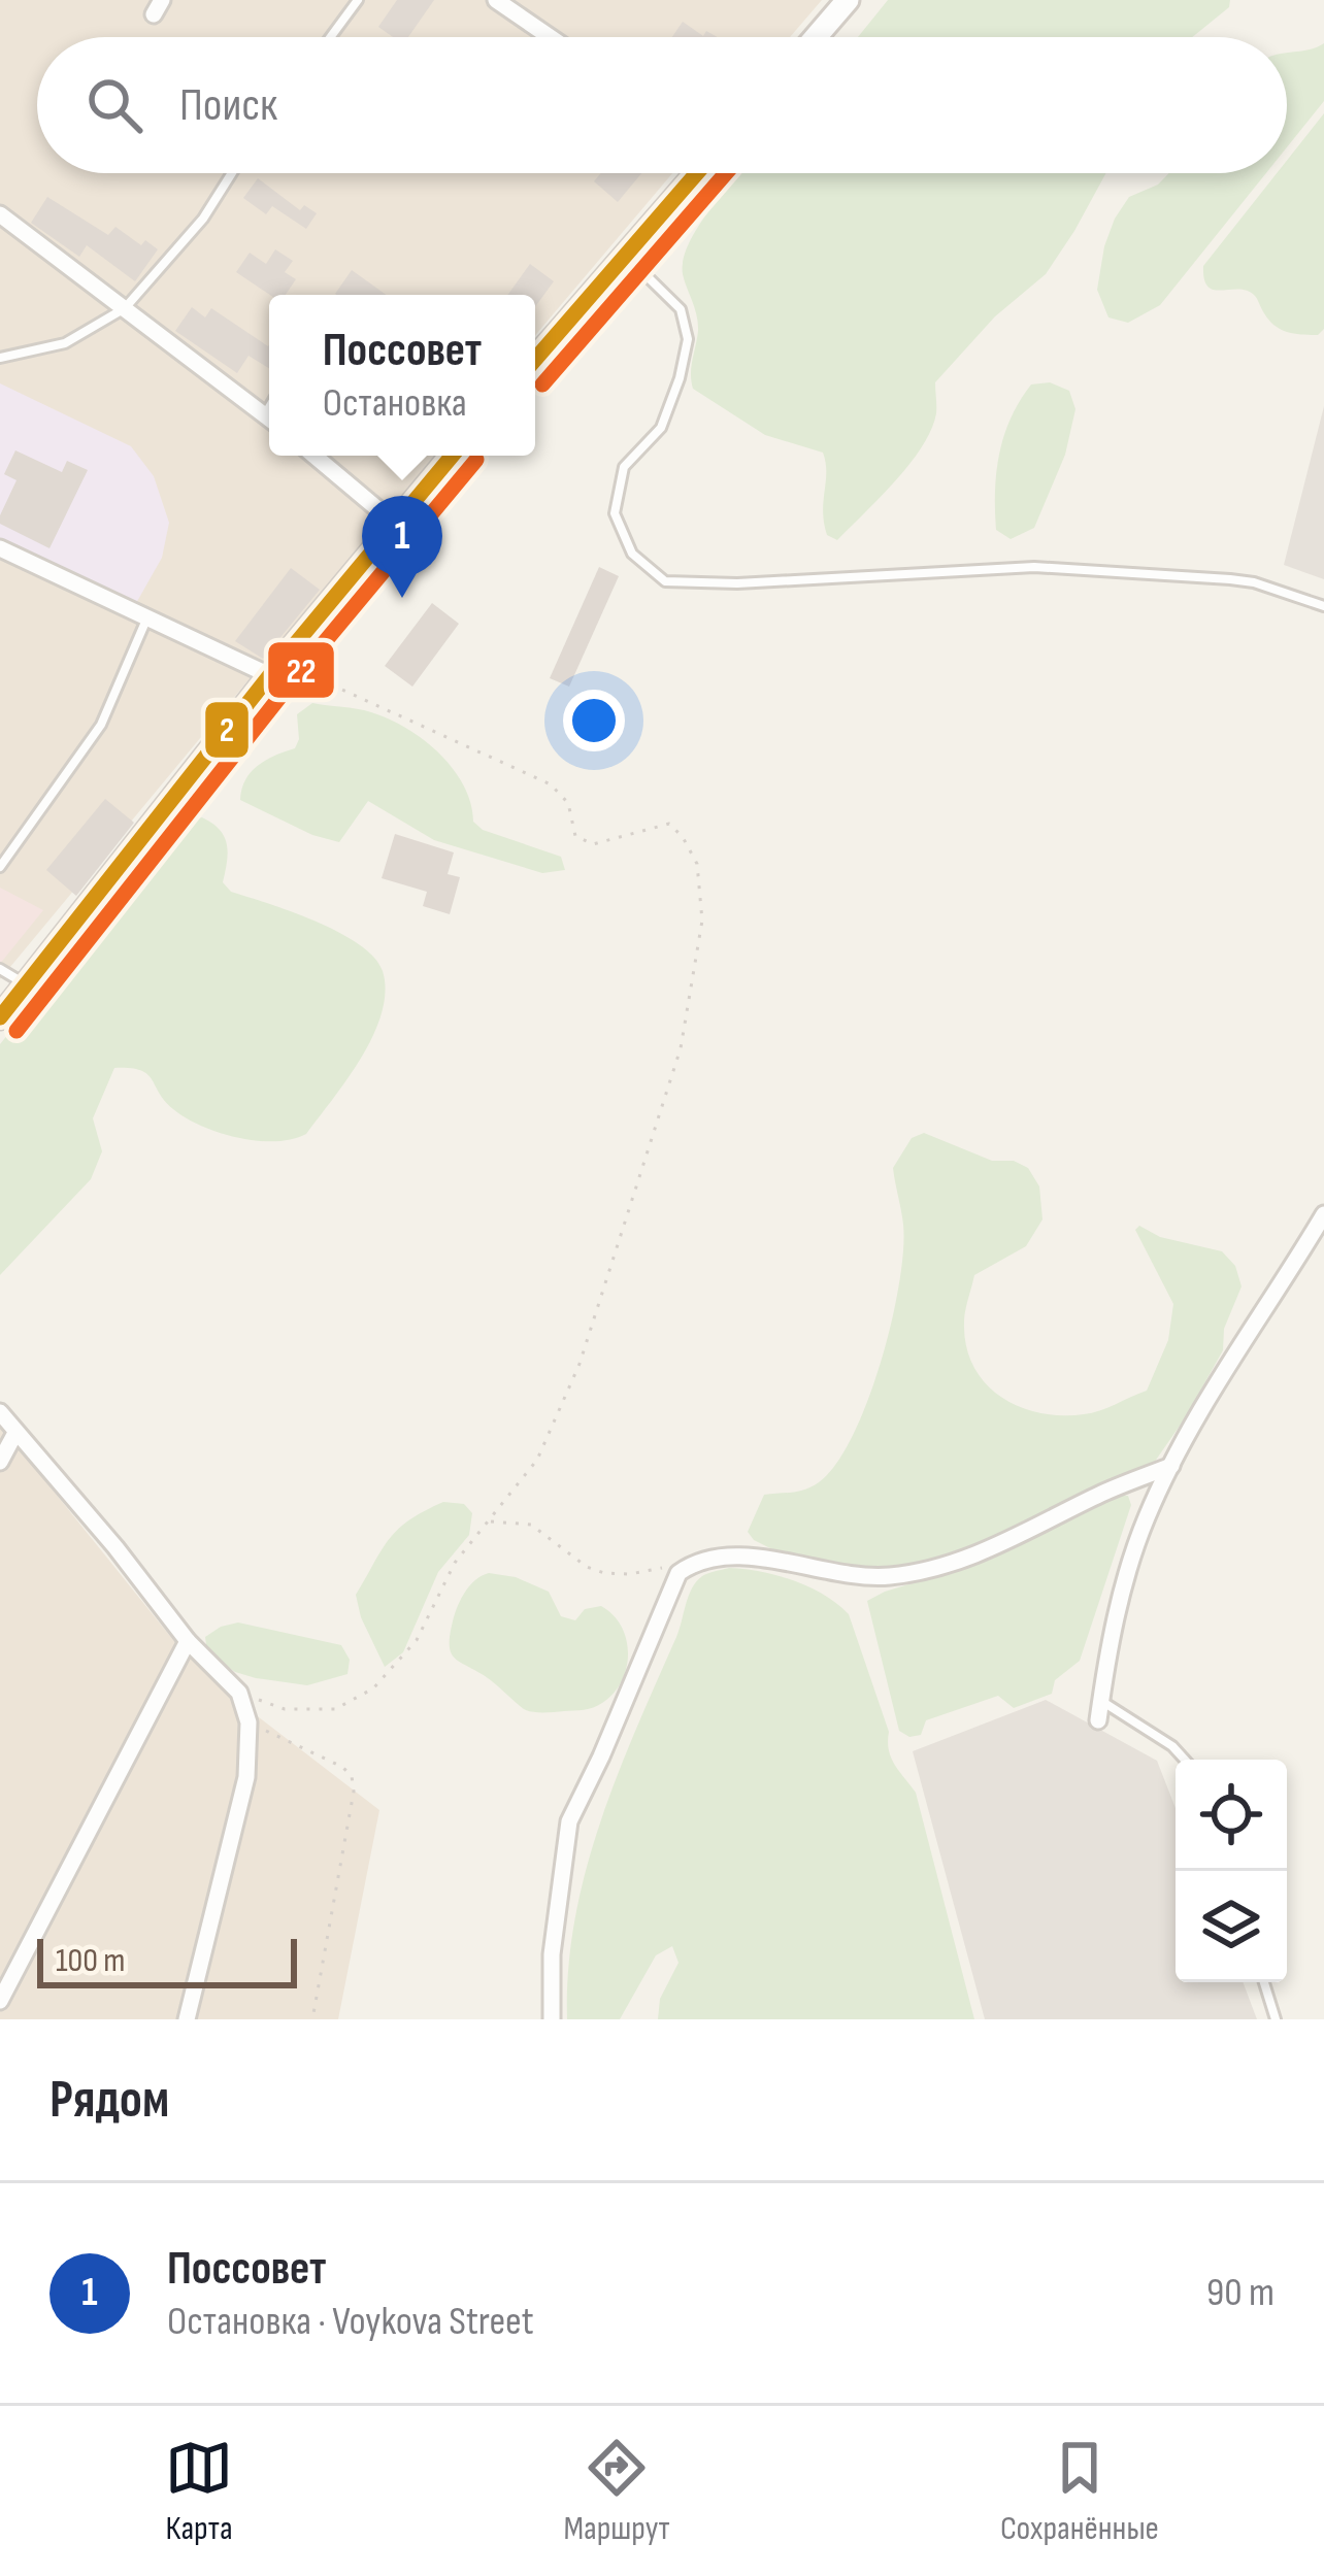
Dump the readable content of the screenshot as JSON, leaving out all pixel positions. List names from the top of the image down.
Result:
{
  "lines": ["transit line 2", "transit line 22"],
  "scale_bar": "100 m",
  "page": {
    "search": "Поиск",
    "popup": ["Поссовет", "Остановка"],
    "pins": "1",
    "scale": "100 m",
    "heading": "Рядом",
    "list": [
      {
        "mark": "1",
        "name": "Поссовет",
        "note": "Остановка · Voykova Street",
        "value": "90 m"
      }
    ],
    "nav": ["Карта", "Маршрут", "Сохранённые"]
  }
}
